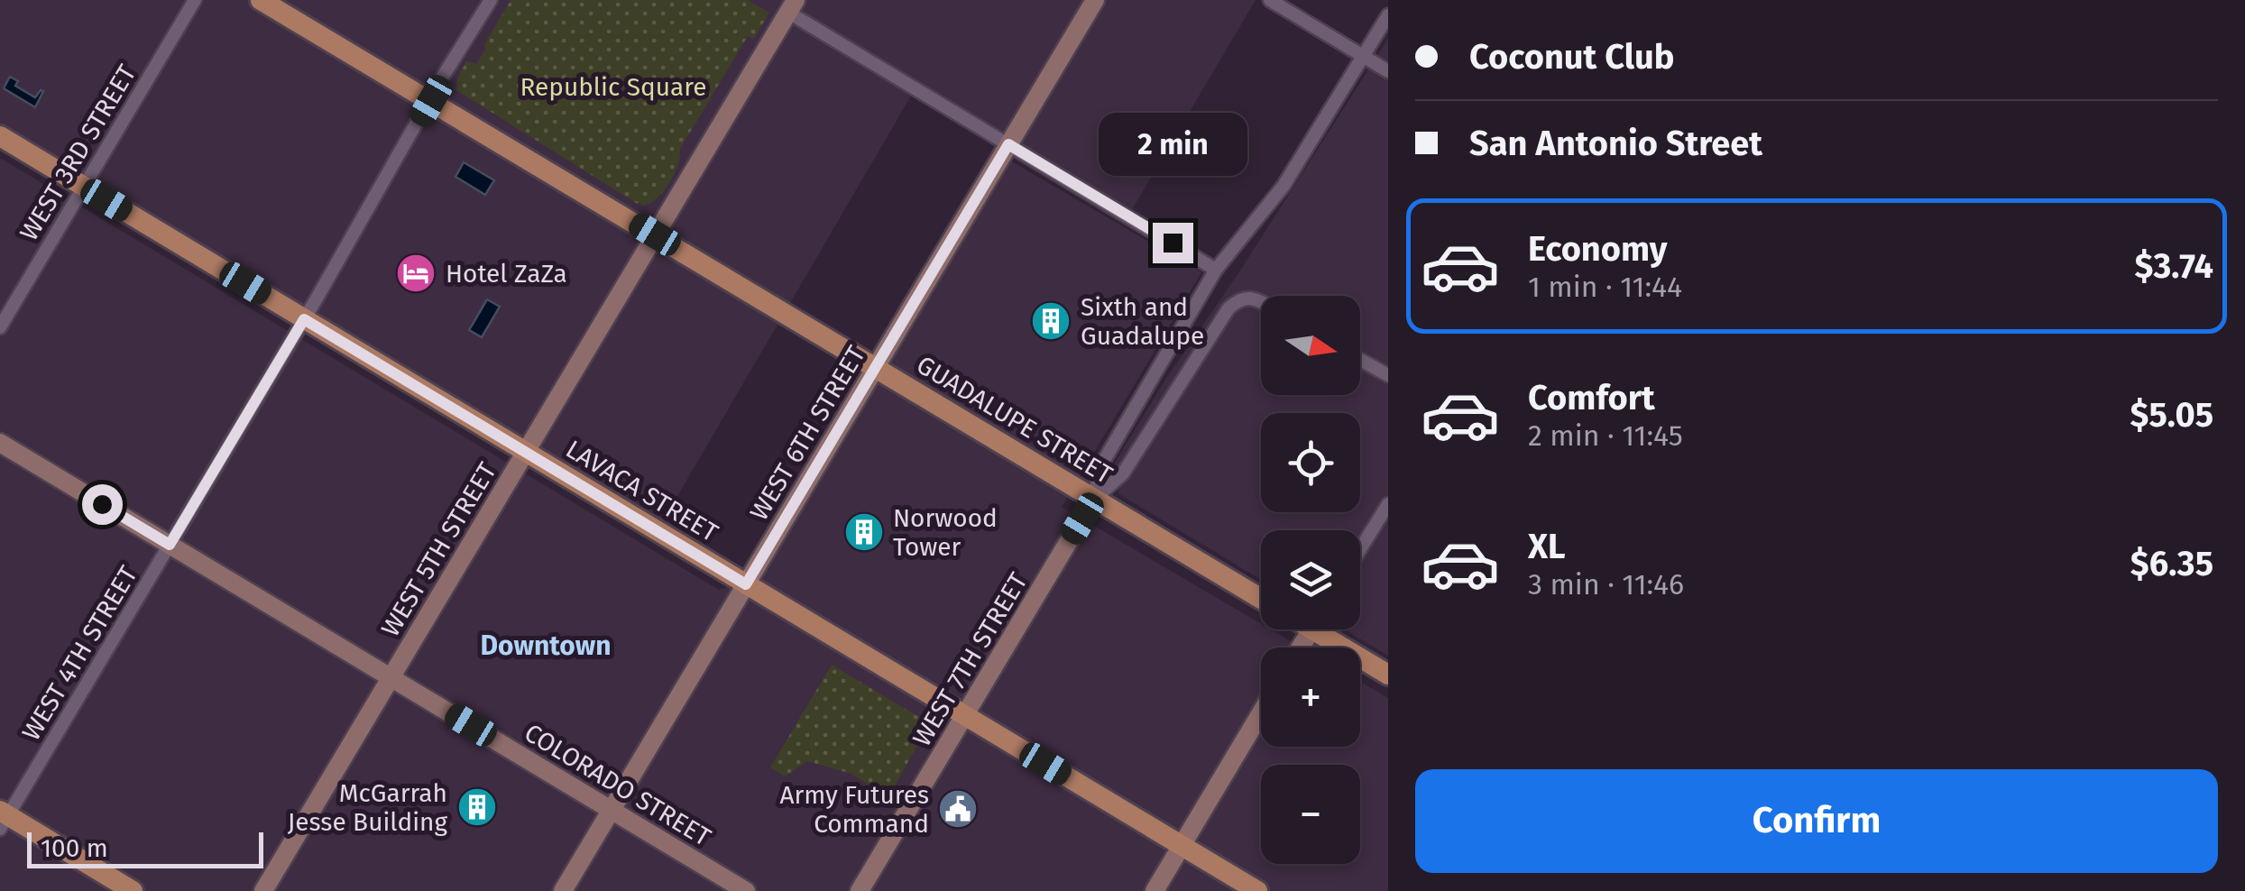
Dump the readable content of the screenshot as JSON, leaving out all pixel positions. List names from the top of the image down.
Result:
{
  "streets": {
    "main road": [
      "GUADALUPE STREET",
      "WEST 6TH STREET",
      "LAVACA STREET",
      "WEST 5TH STREET",
      "WEST 7TH STREET",
      "COLORADO STREET"
    ],
    "street": ["WEST 3RD STREET", "WEST 4TH STREET"]
  },
  "crossings": [
    ["WEST 3RD STREET", "LAVACA STREET"],
    ["GUADALUPE STREET", "WEST 6TH STREET"],
    ["GUADALUPE STREET", "WEST 5TH STREET"],
    ["GUADALUPE STREET", "WEST 4TH STREET"],
    ["GUADALUPE STREET", "WEST 7TH STREET"],
    ["WEST 6TH STREET", "LAVACA STREET"],
    ["WEST 6TH STREET", "COLORADO STREET"],
    ["LAVACA STREET", "WEST 5TH STREET"],
    ["LAVACA STREET", "WEST 4TH STREET"],
    ["LAVACA STREET", "WEST 7TH STREET"],
    ["WEST 5TH STREET", "COLORADO STREET"],
    ["WEST 4TH STREET", "COLORADO STREET"]
  ],
  "districts": ["Downtown"],
  "parks": ["Republic Square"],
  "places": {
    "hotel": ["Hotel ZaZa"],
    "building": ["Sixth and Guadalupe", "Norwood Tower", "McGarrah Jesse Building"],
    "public building": ["Army Futures Command"]
  },
  "scale_bar": "100 m",
  "north": "right",
  "page": {
    "banner": ["Coconut Club", "San Antonio Street"],
    "bubble": "2 min",
    "list": [
      {
        "name": "Economy",
        "note": "1 min · 11:44",
        "value": "$3.74"
      },
      {
        "name": "Comfort",
        "note": "2 min · 11:45",
        "value": "$5.05"
      },
      {
        "name": "XL",
        "note": "3 min · 11:46",
        "value": "$6.35"
      }
    ],
    "map_buttons": ["+", "−"],
    "buttons": "Confirm",
    "scale": "100 m"
  }
}
